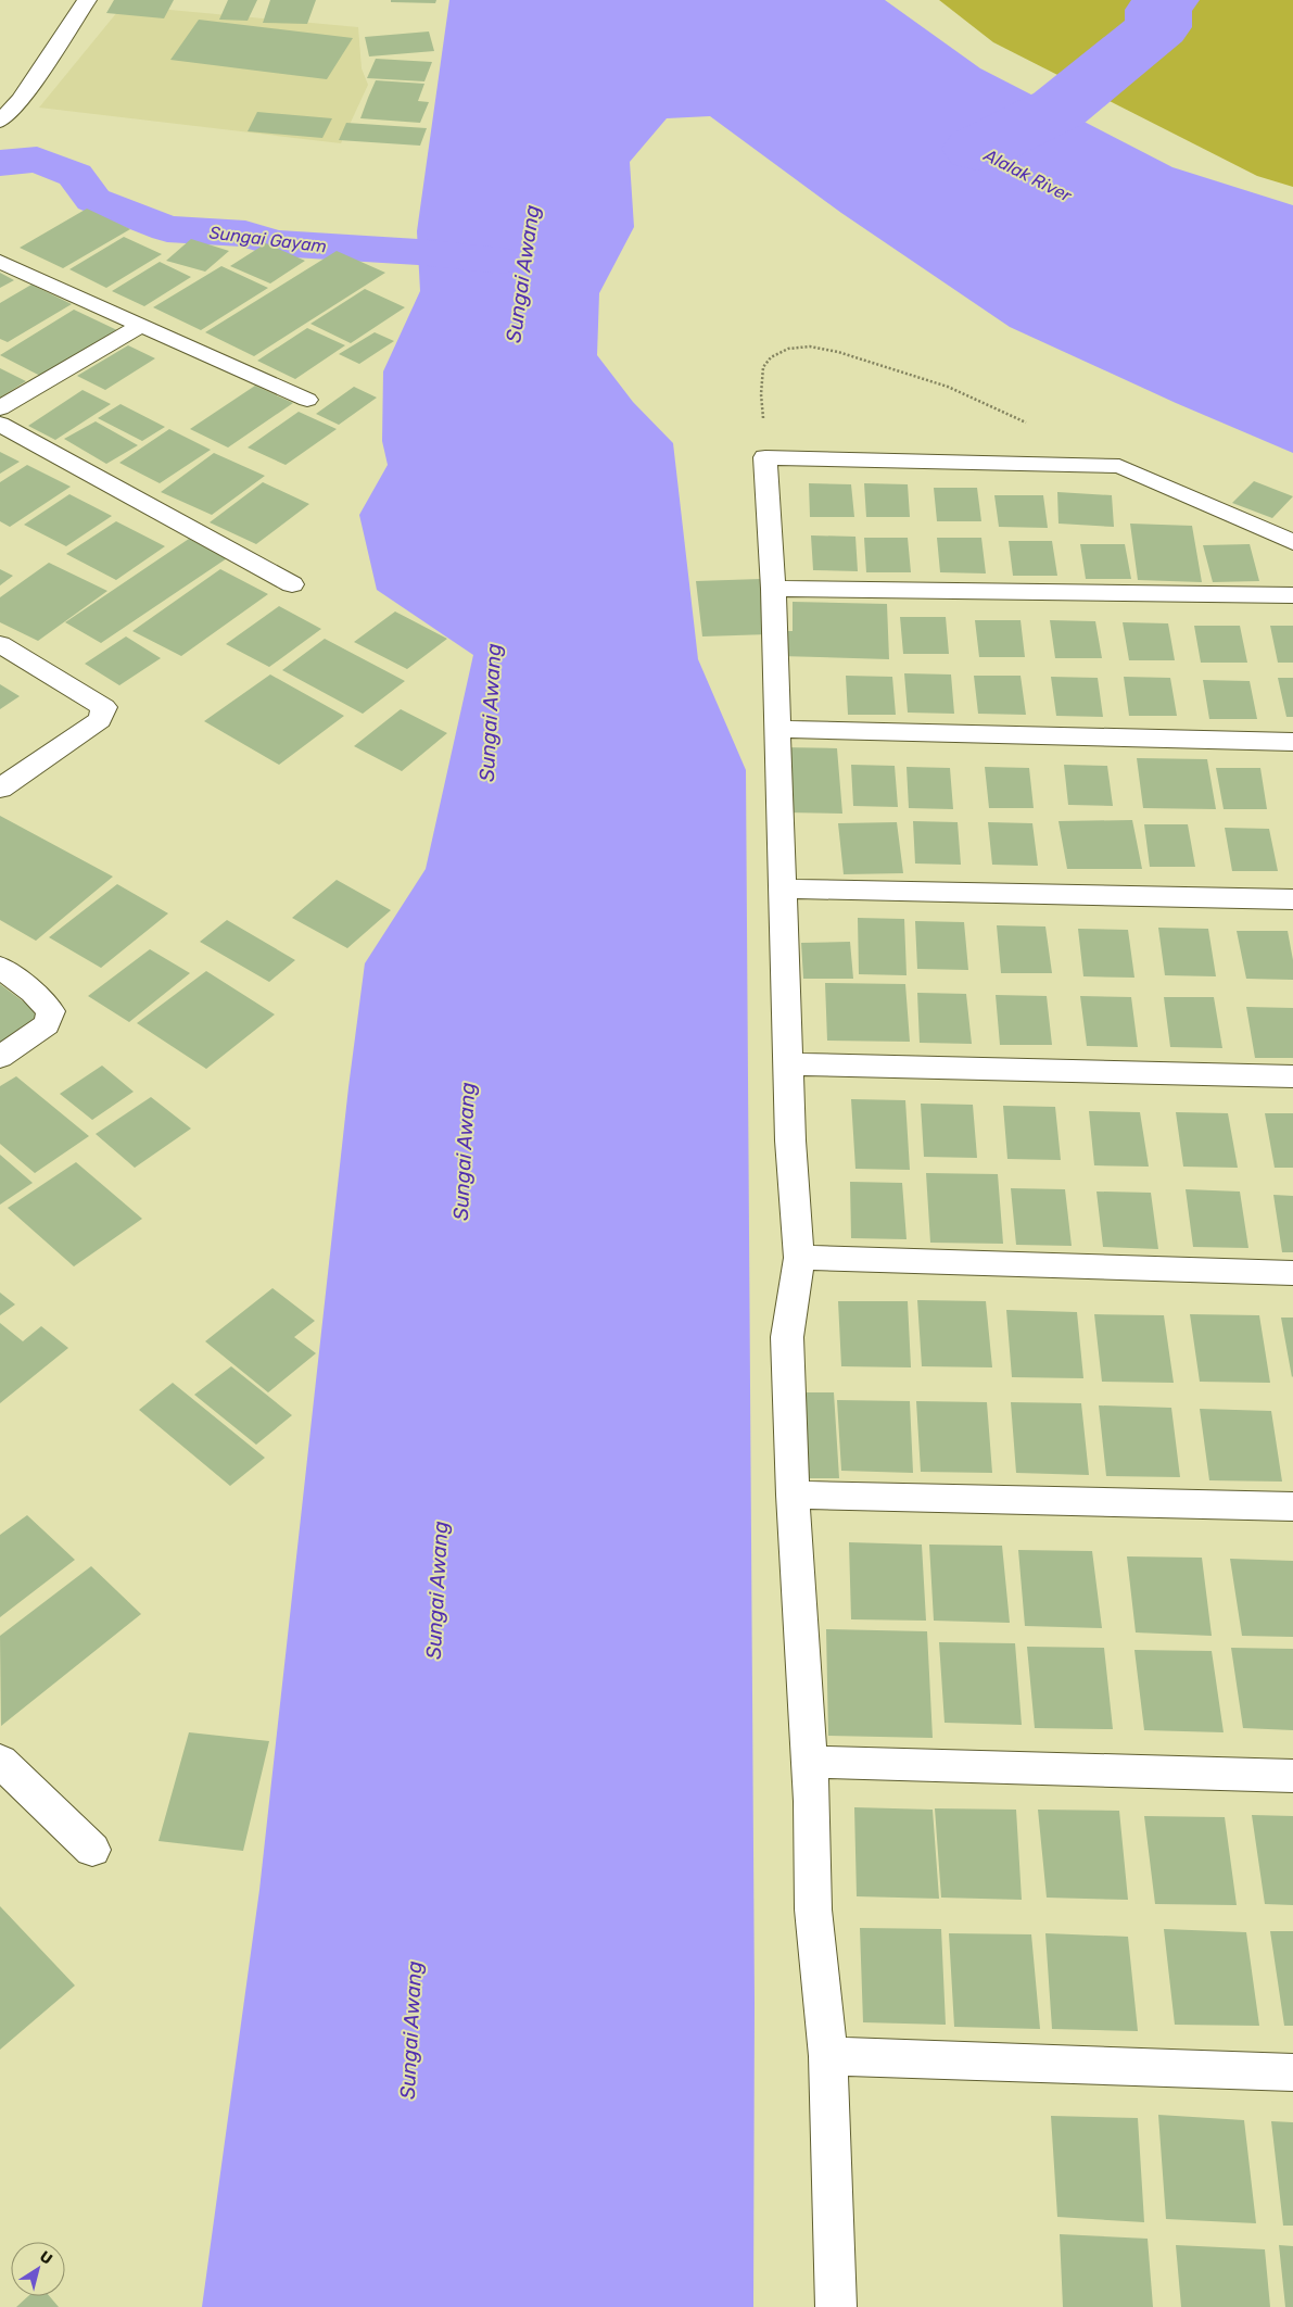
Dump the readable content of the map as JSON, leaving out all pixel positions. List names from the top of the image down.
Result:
{
  "water": ["Alalak River", "Sungai Gayam", "Sungai Awang"],
  "north": "top right"
}
